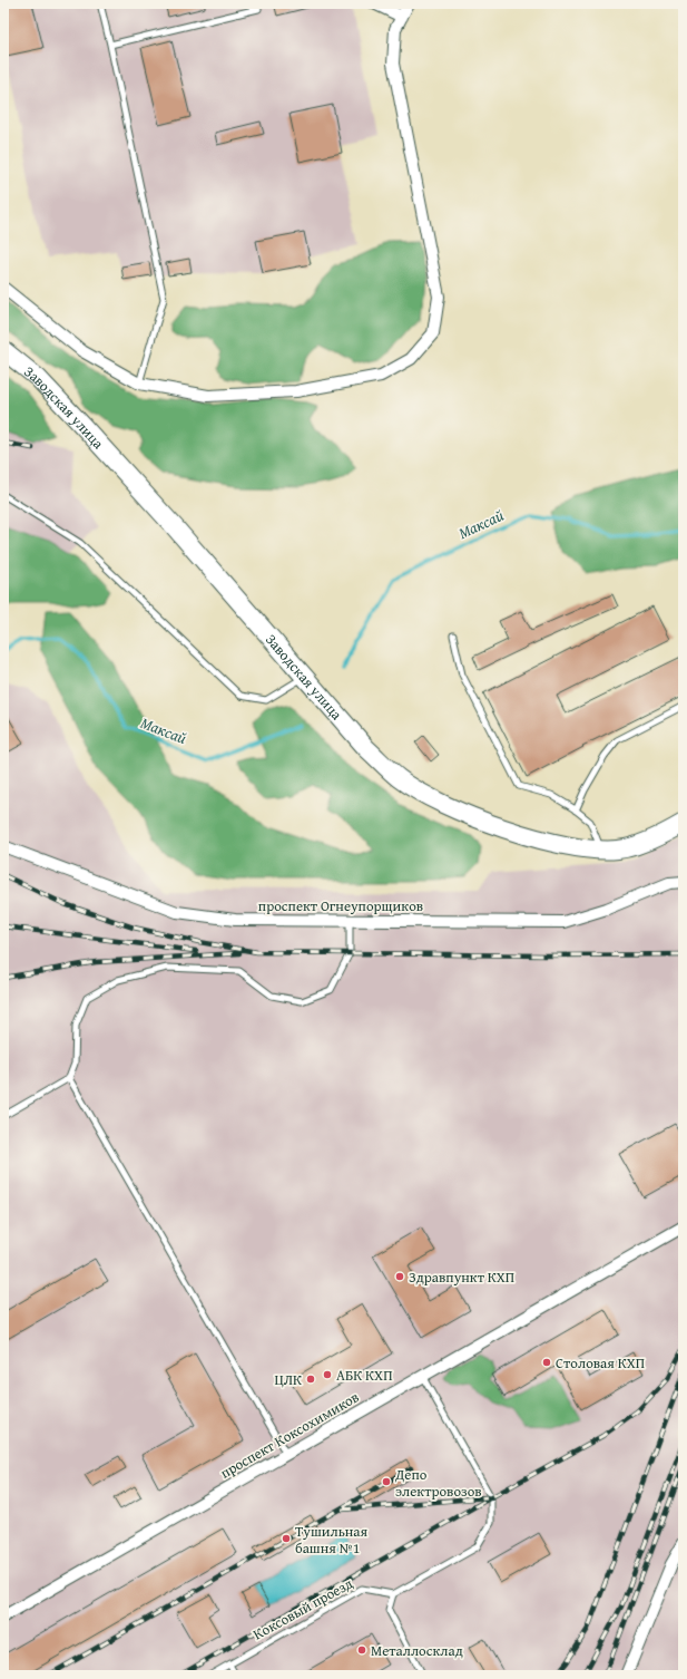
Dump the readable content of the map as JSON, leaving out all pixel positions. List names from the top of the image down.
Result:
{
  "streets": {
    "main road": ["Заводская улица"],
    "street": ["проспект Огнеупорщиков", "проспект Коксохимиков"],
    "lane": ["Коксовый проезд"]
  },
  "water": ["Максай"],
  "places": [
    "Здравпункт КХП",
    "Столовая КХП",
    "АБК КХП",
    "ЦЛК",
    "Депо электровозов",
    "Тушильная башня №1",
    "Металлосклад"
  ]
}
